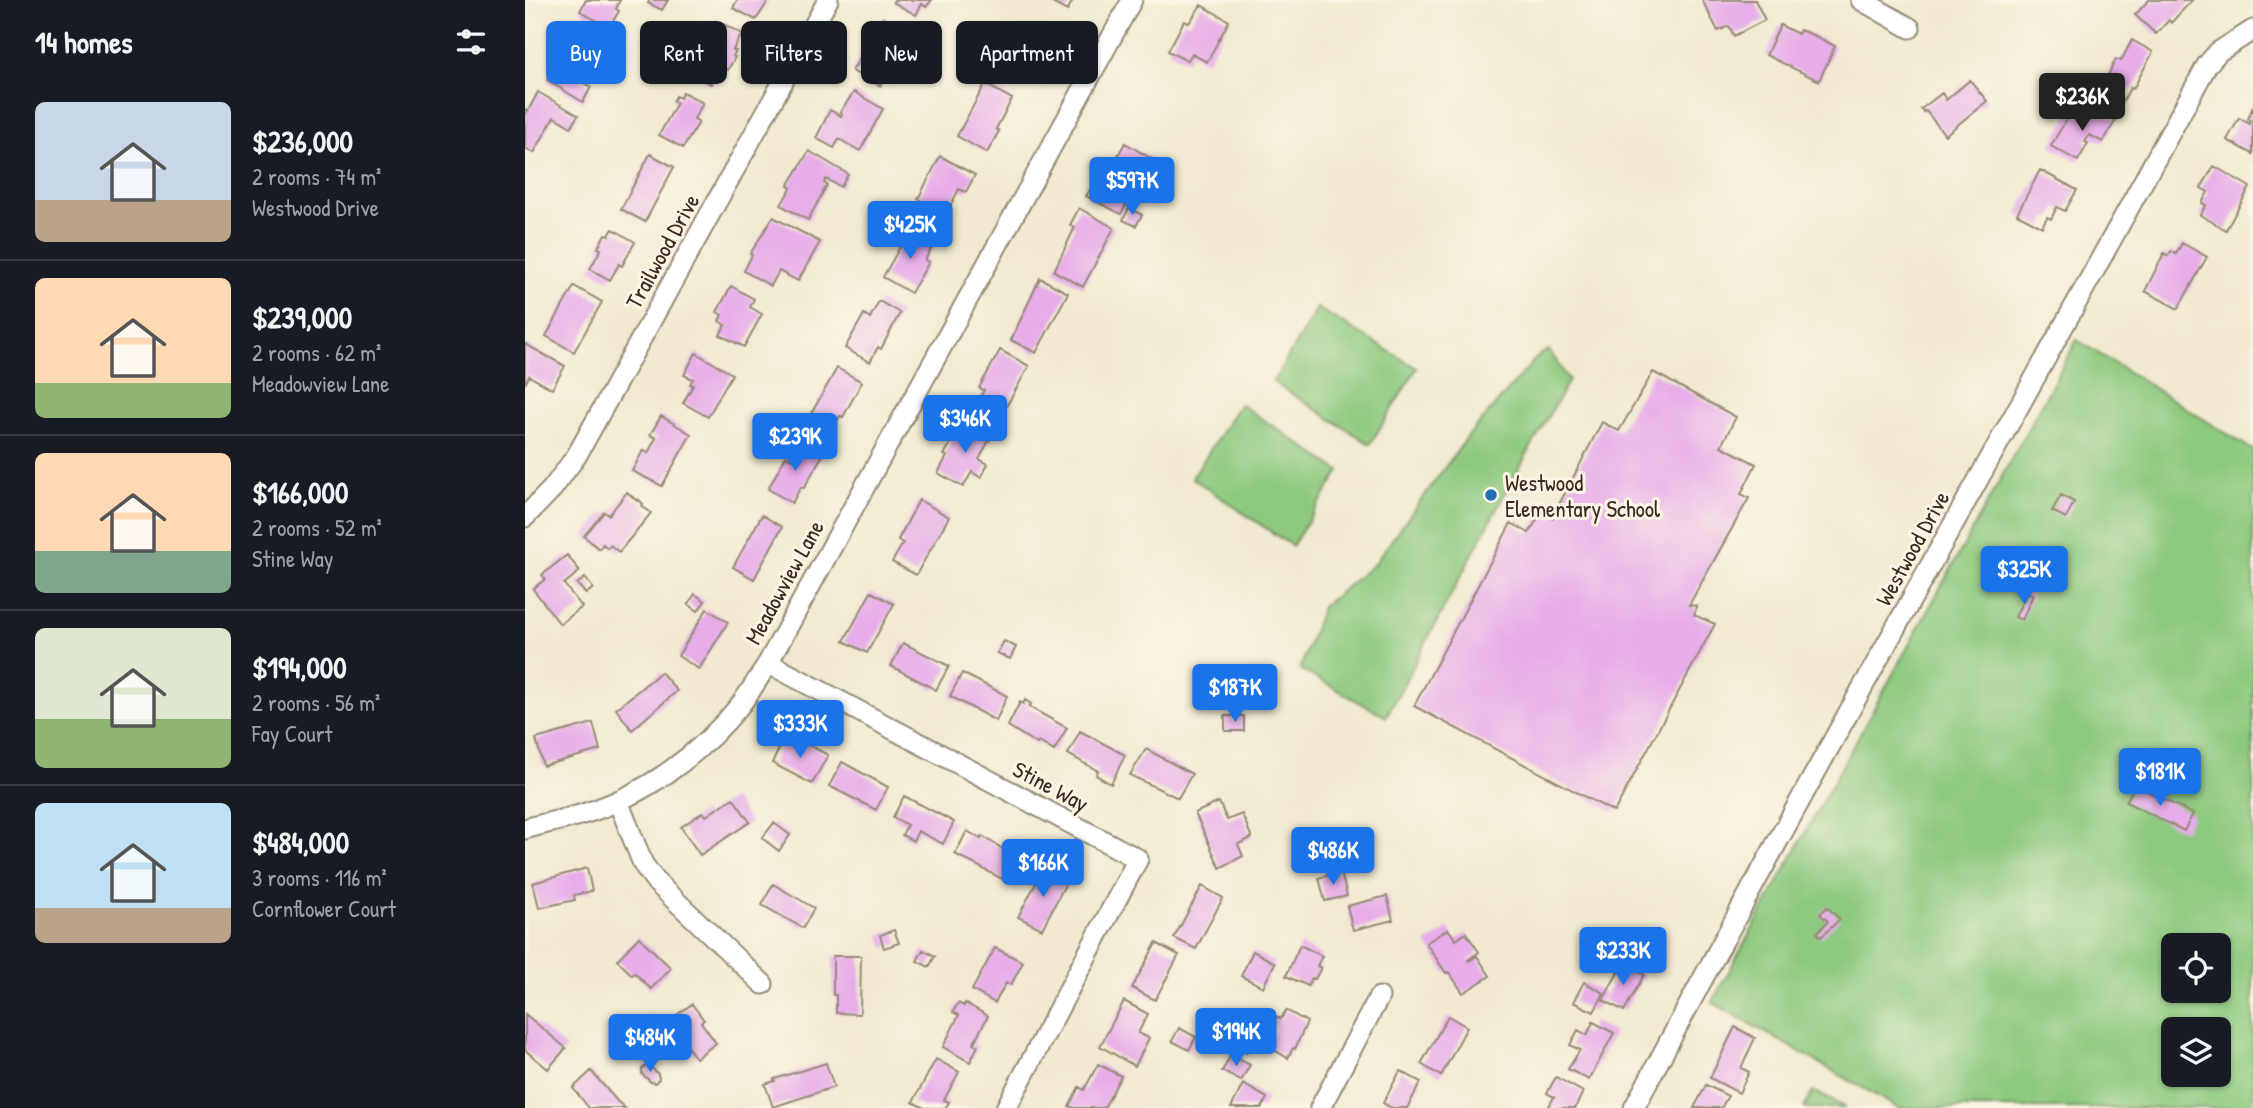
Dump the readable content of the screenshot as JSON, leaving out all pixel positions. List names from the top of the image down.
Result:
{
  "streets": {
    "street": [
      "Trailwood Drive",
      "Westwood Drive",
      "Meadowview Lane",
      "Stine Way"
    ]
  },
  "crossings": [
    ["Meadowview Lane", "Stine Way"]
  ],
  "places": ["Westwood Elementary School"],
  "page": {
    "heading": "14 homes",
    "chip": [
      "Buy",
      "Rent",
      "Filters",
      "New",
      "Apartment"
    ],
    "price": [
      "$236K",
      "$597K",
      "$425K",
      "$346K",
      "$239K",
      "$325K",
      "$187K",
      "$333K",
      "$181K",
      "$486K",
      "$166K",
      "$233K",
      "$194K",
      "$484K"
    ],
    "list": [
      {
        "name": "$236,000",
        "note": "2 rooms · 74 m² · Westwood Drive"
      },
      {
        "name": "$239,000",
        "note": "2 rooms · 62 m² · Meadowview Lane"
      },
      {
        "name": "$166,000",
        "note": "2 rooms · 52 m² · Stine Way"
      },
      {
        "name": "$194,000",
        "note": "2 rooms · 56 m² · Fay Court"
      },
      {
        "name": "$484,000",
        "note": "3 rooms · 116 m² · Cornflower Court"
      }
    ]
  }
}
